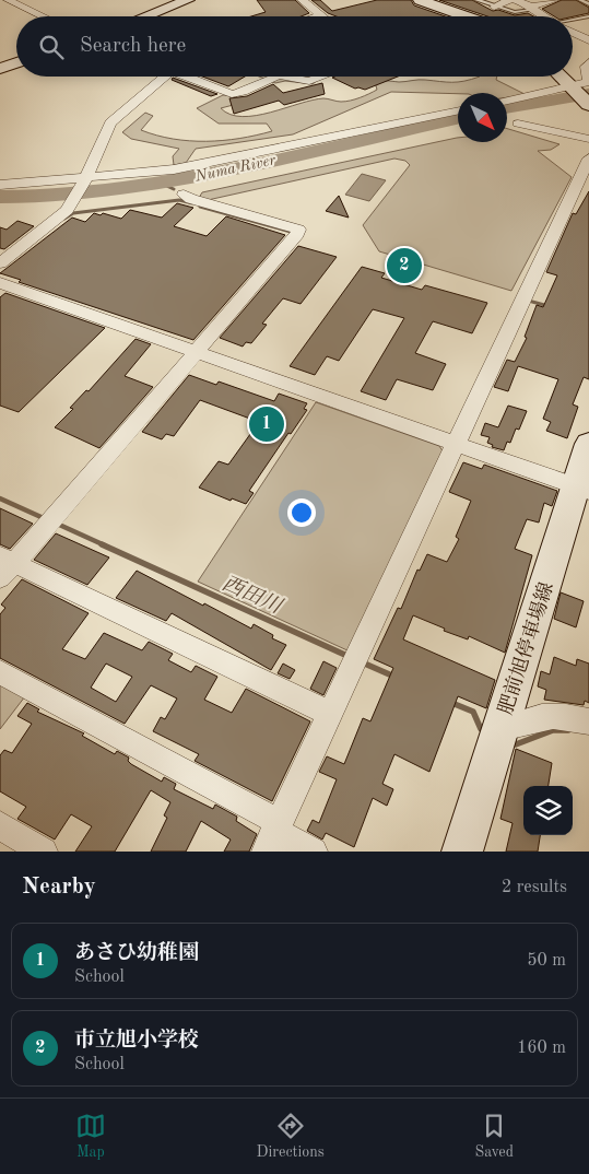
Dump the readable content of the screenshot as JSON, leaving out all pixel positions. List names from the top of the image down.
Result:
{
  "streets": {
    "main road": ["肥前旭停車場線"]
  },
  "water": ["Numa River", "西田川"],
  "north": "bottom right",
  "page": {
    "search": "Search here",
    "pins": ["2", "1"],
    "heading": ["Nearby", "2 results"],
    "list": [
      {
        "mark": "1",
        "name": "あさひ幼稚園",
        "note": "School",
        "value": "50 m"
      },
      {
        "mark": "2",
        "name": "市立旭小学校",
        "note": "School",
        "value": "160 m"
      }
    ],
    "nav": ["Map", "Directions", "Saved"]
  }
}
